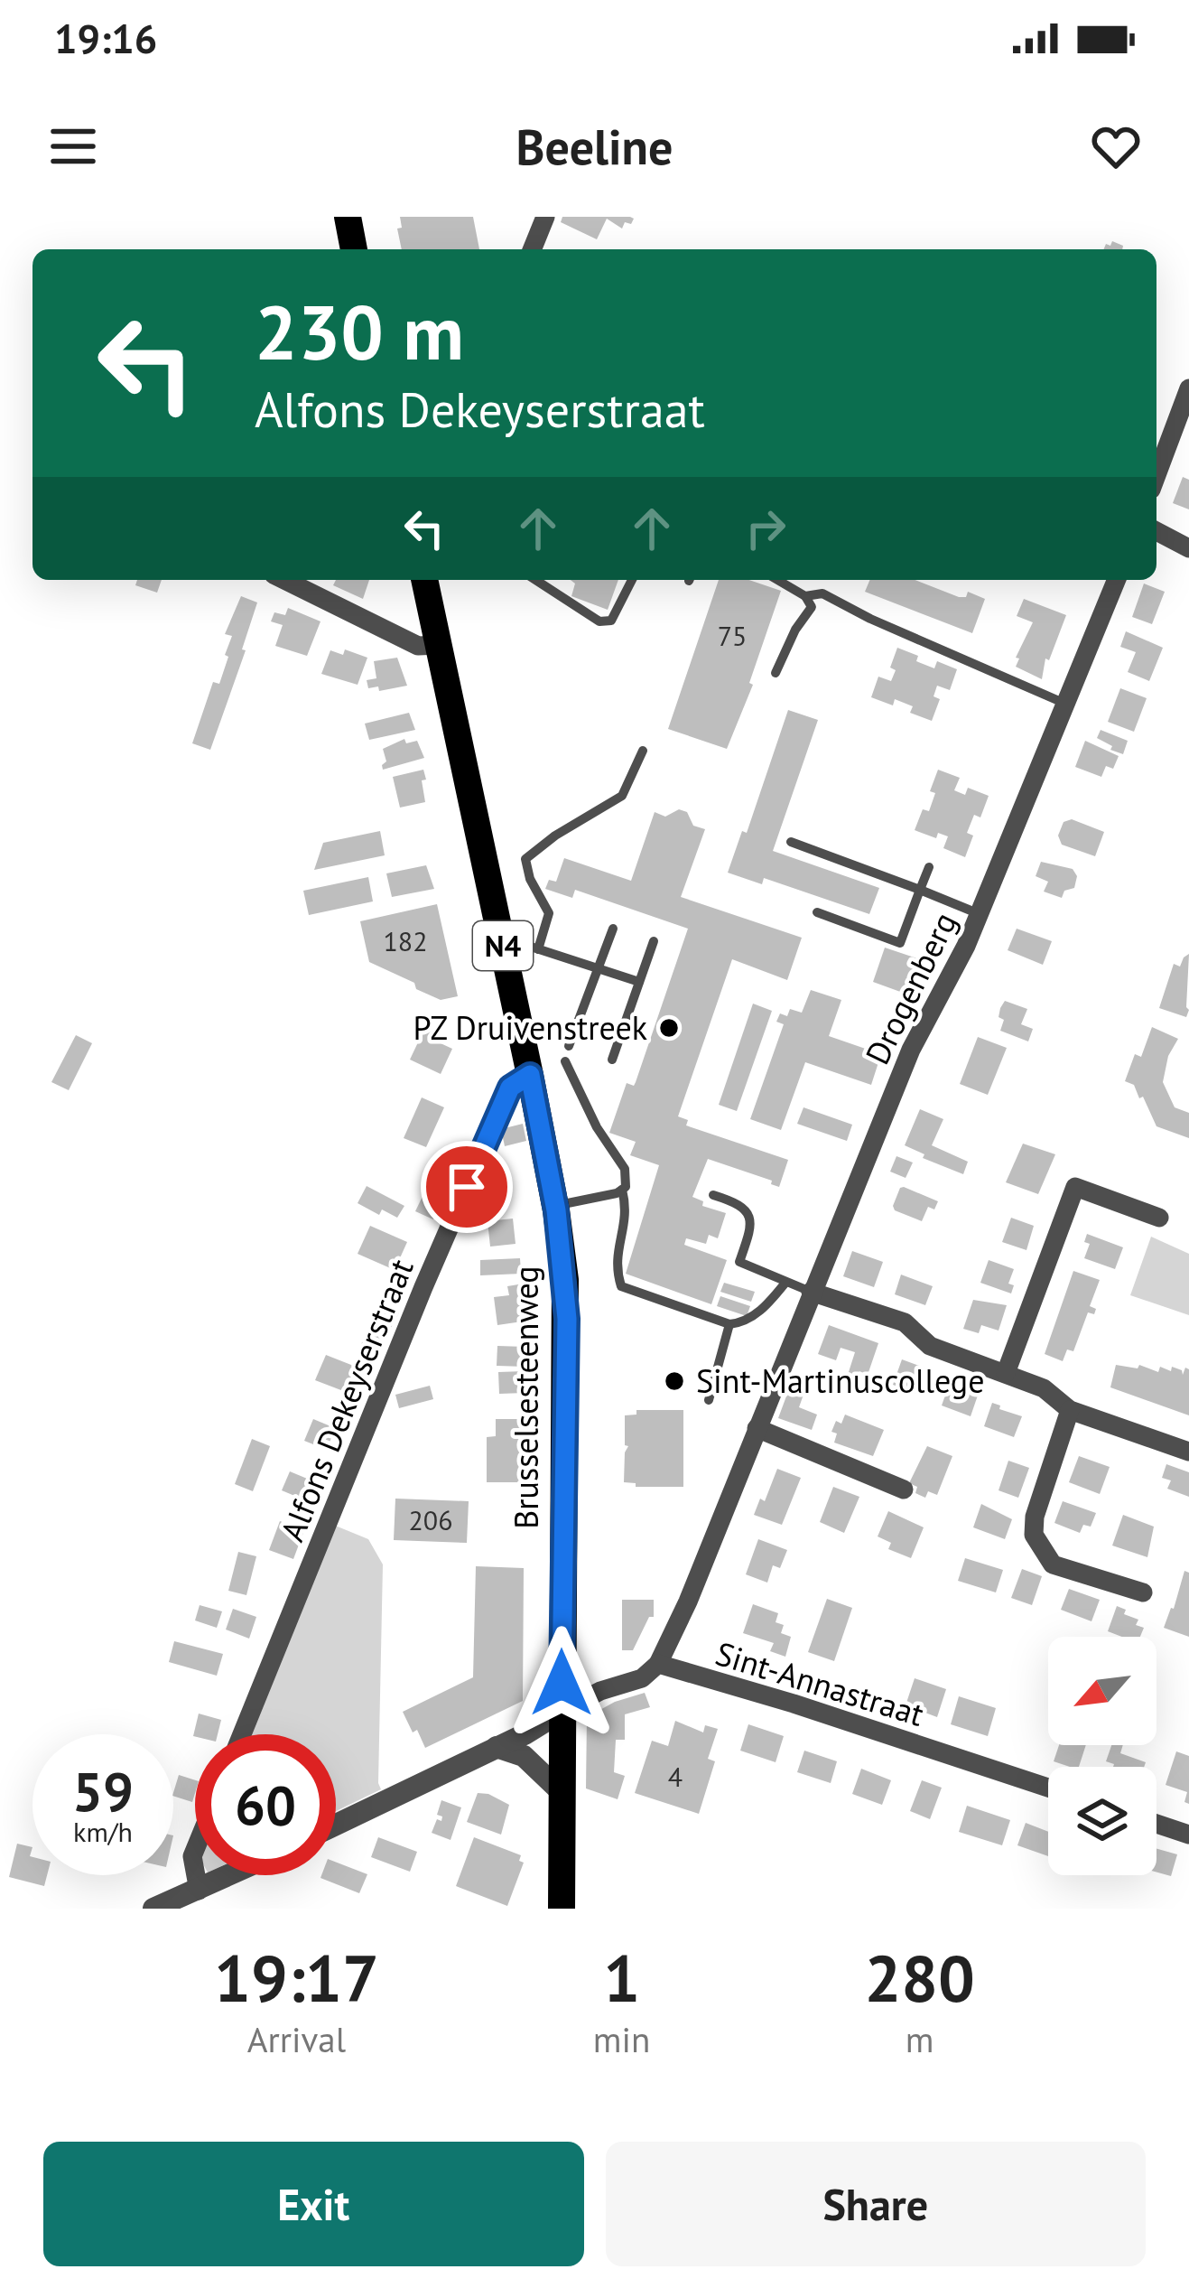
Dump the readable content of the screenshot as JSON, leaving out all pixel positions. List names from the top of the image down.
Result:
{
  "streets": {
    "main road": ["N4", "Brusselsesteenweg"],
    "street": ["Drogenberg", "Alfons Dekeyserstraat", "Sint-Annastraat"]
  },
  "crossings": [
    ["Drogenberg", "Sint-Annastraat"],
    ["Brusselsesteenweg", "Alfons Dekeyserstraat"]
  ],
  "places": ["PZ Druivenstreek", "Sint-Martinuscollege"],
  "house_numbers": [
    "75",
    "182",
    "206",
    "4"
  ],
  "north": "bottom left",
  "page": {
    "status": "19:16",
    "header": "Beeline",
    "turn": ["230 m", "Alfons Dekeyserstraat"],
    "speed": "59 km/h",
    "limit": "60",
    "eta": [
      "19:17",
      "Arrival",
      "1",
      "min",
      "280",
      "m"
    ],
    "buttons": ["Exit", "Share"]
  }
}
